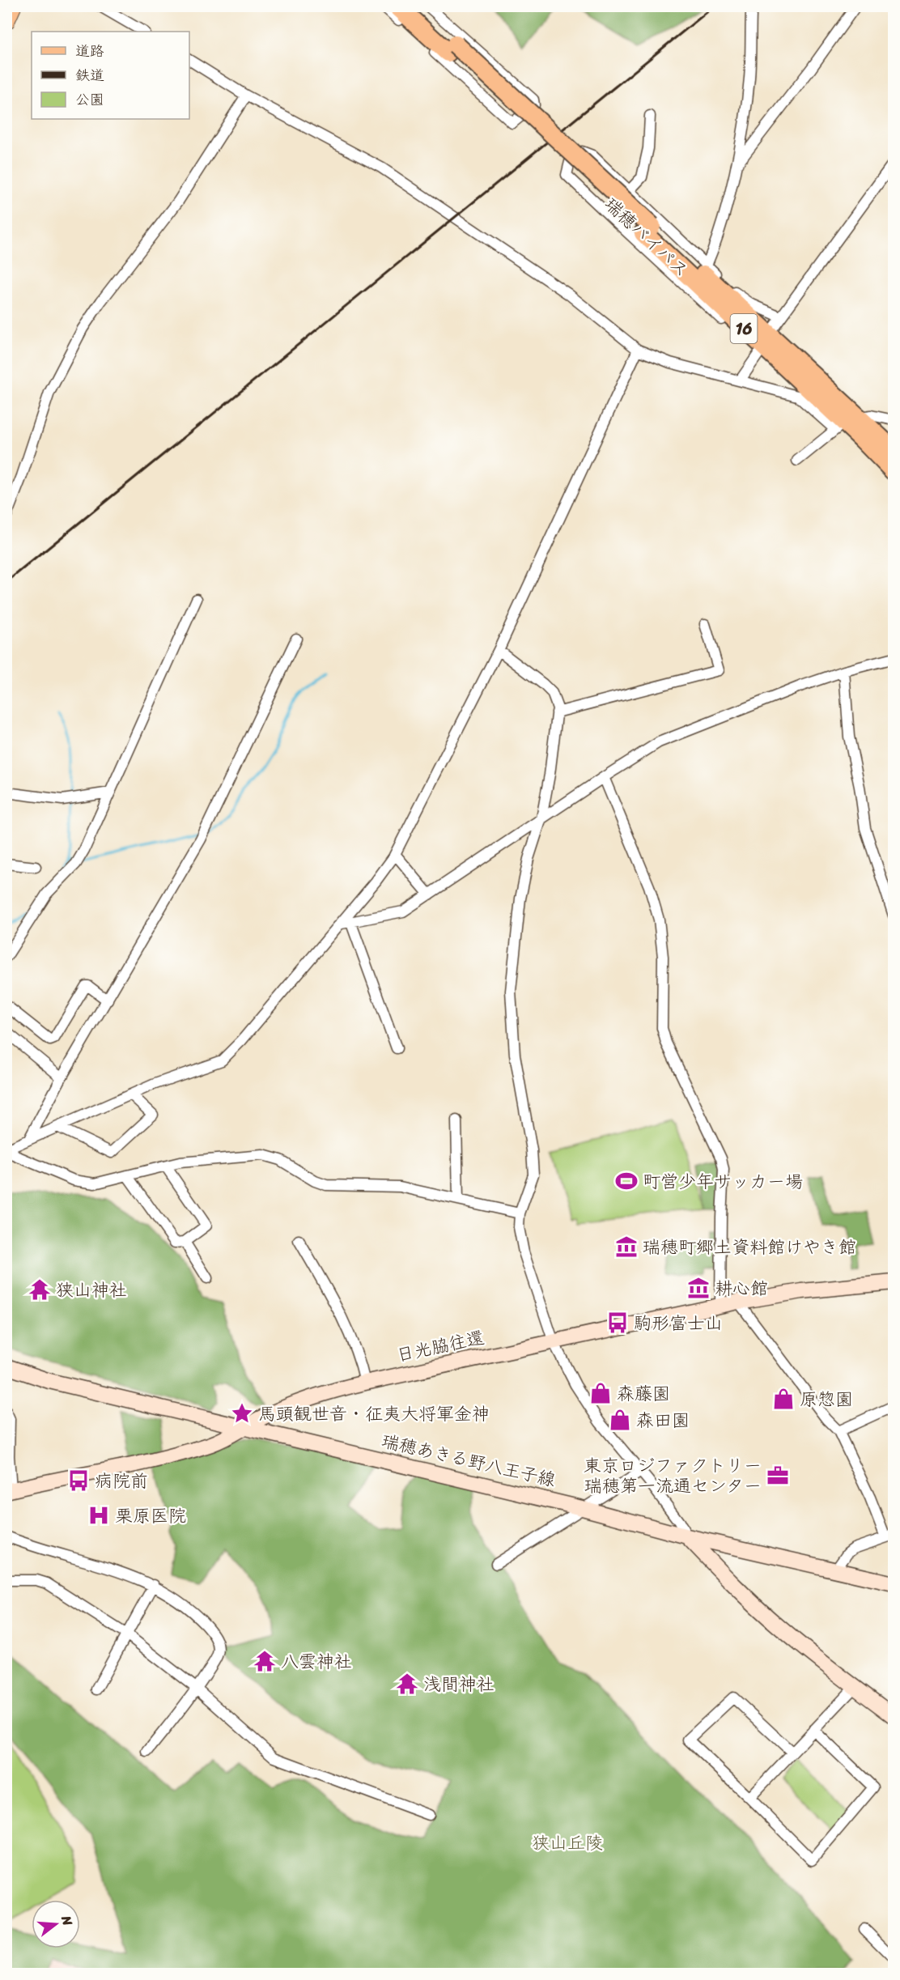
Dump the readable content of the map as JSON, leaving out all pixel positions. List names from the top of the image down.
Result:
{
  "streets": {
    "highway": ["瑞穂バイパス", "16"],
    "street": ["日光脇往還", "瑞穂あきる野八王子線"]
  },
  "crossings": [
    ["日光脇往還", "瑞穂あきる野八王子線"]
  ],
  "parks": ["狭山丘陵"],
  "places": {
    "sports": ["町営少年サッカー場"],
    "museum": ["瑞穂町郷土資料館けやき館", "耕心館"],
    "temple": ["狭山神社", "八雲神社", "浅間神社"],
    "bus stop": ["駒形富士山", "病院前"],
    "shop": ["森藤園", "原惣園", "森田園"],
    "place": ["馬頭観世音・征夷大将軍金神"],
    "office": ["東京ロジファクトリー 瑞穂第一流通センター"],
    "hospital": ["栗原医院"]
  },
  "legend": ["道路", "鉄道", "公園"],
  "north": "right"
}
